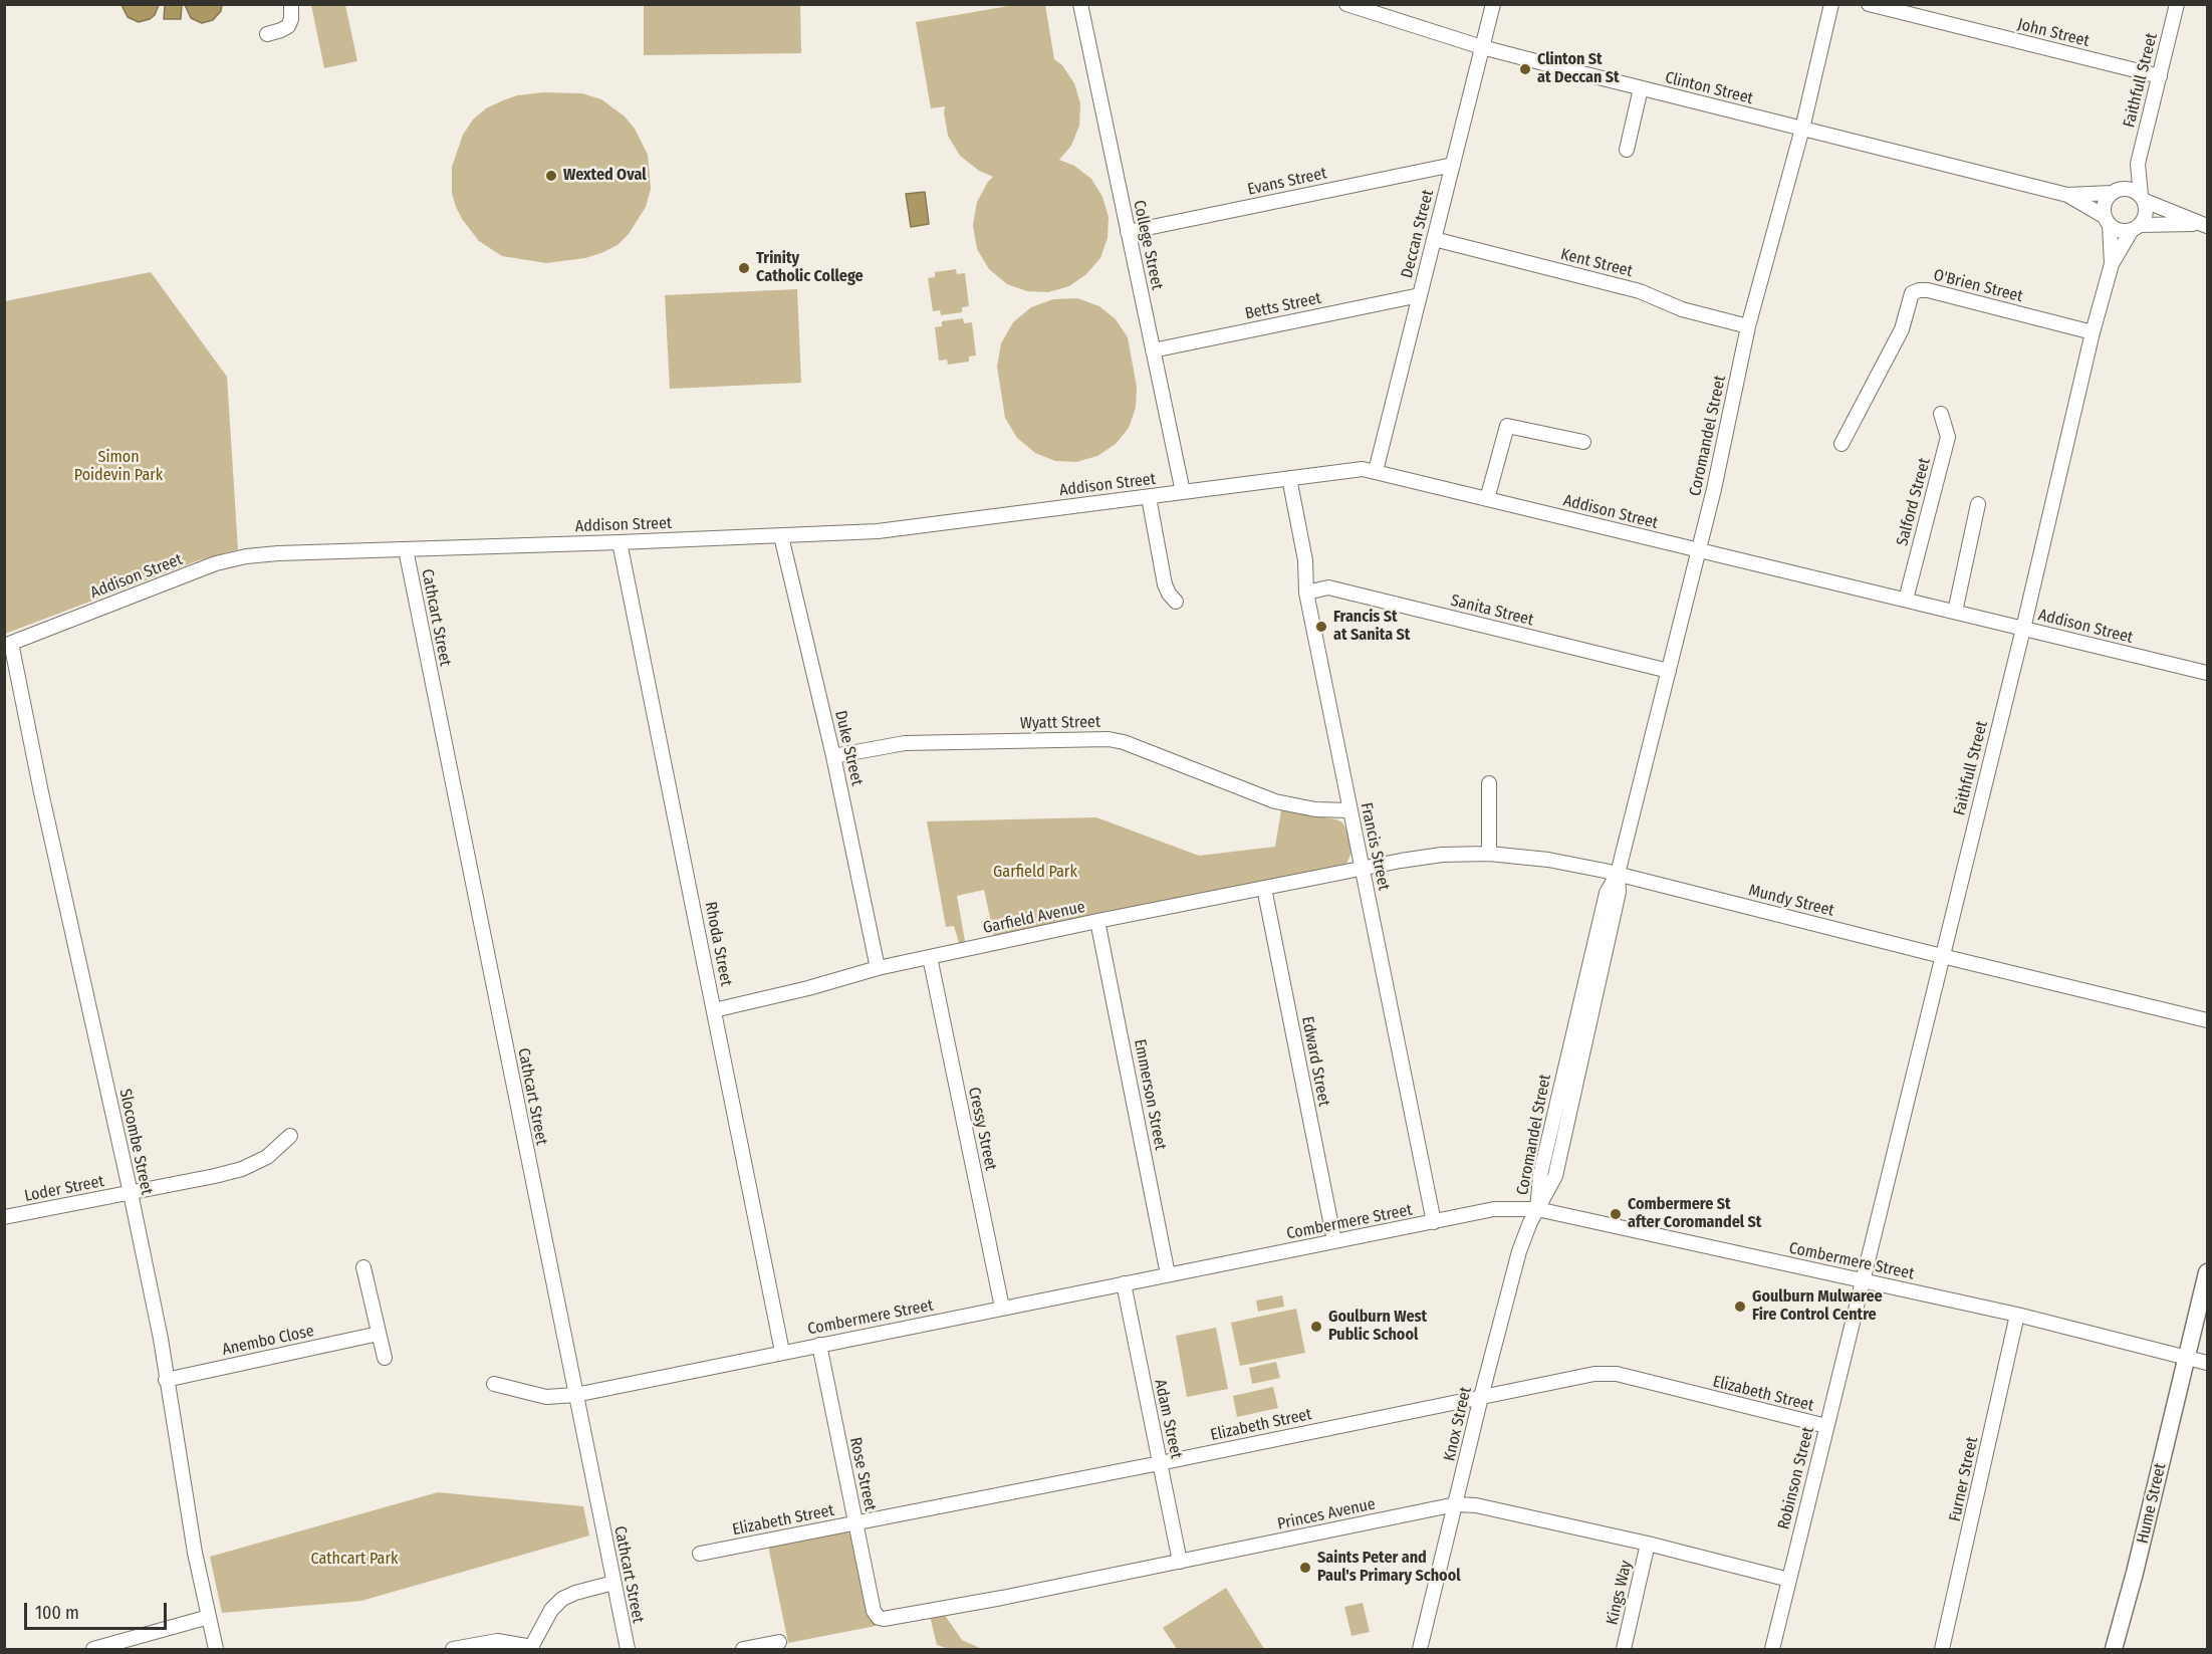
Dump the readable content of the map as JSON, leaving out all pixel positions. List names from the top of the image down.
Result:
{
  "streets": {
    "main road": ["Hume Street"],
    "street": [
      "John Street",
      "Faithfull Street",
      "Clinton Street",
      "Evans Street",
      "Deccan Street",
      "College Street",
      "Kent Street",
      "O'Brien Street",
      "Betts Street",
      "Coromandel Street",
      "Addison Street",
      "Salford Street",
      "Sanita Street",
      "Cathcart Street",
      "Wyatt Street",
      "Duke Street",
      "Francis Street",
      "Mundy Street",
      "Garfield Avenue",
      "Rhoda Street",
      "Edward Street",
      "Emmerson Street",
      "Cressy Street",
      "Slocombe Street",
      "Loder Street",
      "Combermere Street",
      "Anembo Close",
      "Elizabeth Street",
      "Adam Street",
      "Knox Street",
      "Rose Street",
      "Robinson Street",
      "Furner Street",
      "Princes Avenue",
      "Kings Way"
    ]
  },
  "crossings": [
    ["John Street", "Faithfull Street"],
    ["Faithfull Street", "Clinton Street"],
    ["Faithfull Street", "O'Brien Street"],
    ["Faithfull Street", "Addison Street"],
    ["Faithfull Street", "Mundy Street"],
    ["Faithfull Street", "Combermere Street"],
    ["Faithfull Street", "Robinson Street"],
    ["Clinton Street", "Deccan Street"],
    ["Clinton Street", "Coromandel Street"],
    ["Evans Street", "Deccan Street"],
    ["Evans Street", "College Street"],
    ["Deccan Street", "Kent Street"],
    ["Deccan Street", "Betts Street"],
    ["Deccan Street", "Addison Street"],
    ["College Street", "Betts Street"],
    ["College Street", "Addison Street"],
    ["Kent Street", "Coromandel Street"],
    ["Coromandel Street", "Addison Street"],
    ["Coromandel Street", "Sanita Street"],
    ["Coromandel Street", "Mundy Street"],
    ["Coromandel Street", "Combermere Street"],
    ["Coromandel Street", "Knox Street"],
    ["Addison Street", "Salford Street"],
    ["Addison Street", "Cathcart Street"],
    ["Addison Street", "Duke Street"],
    ["Addison Street", "Francis Street"],
    ["Addison Street", "Rhoda Street"],
    ["Addison Street", "Slocombe Street"],
    ["Sanita Street", "Francis Street"],
    ["Cathcart Street", "Combermere Street"],
    ["Wyatt Street", "Duke Street"],
    ["Wyatt Street", "Francis Street"],
    ["Duke Street", "Garfield Avenue"],
    ["Francis Street", "Mundy Street"],
    ["Francis Street", "Garfield Avenue"],
    ["Francis Street", "Combermere Street"],
    ["Mundy Street", "Garfield Avenue"],
    ["Garfield Avenue", "Rhoda Street"],
    ["Garfield Avenue", "Edward Street"],
    ["Garfield Avenue", "Emmerson Street"],
    ["Garfield Avenue", "Cressy Street"],
    ["Rhoda Street", "Combermere Street"],
    ["Edward Street", "Combermere Street"],
    ["Emmerson Street", "Combermere Street"],
    ["Cressy Street", "Combermere Street"],
    ["Slocombe Street", "Loder Street"],
    ["Slocombe Street", "Anembo Close"],
    ["Combermere Street", "Adam Street"],
    ["Combermere Street", "Knox Street"],
    ["Combermere Street", "Rose Street"],
    ["Combermere Street", "Robinson Street"],
    ["Combermere Street", "Furner Street"],
    ["Combermere Street", "Hume Street"],
    ["Elizabeth Street", "Adam Street"],
    ["Elizabeth Street", "Knox Street"],
    ["Elizabeth Street", "Rose Street"],
    ["Elizabeth Street", "Robinson Street"],
    ["Adam Street", "Princes Avenue"],
    ["Knox Street", "Princes Avenue"],
    ["Rose Street", "Princes Avenue"],
    ["Robinson Street", "Princes Avenue"],
    ["Princes Avenue", "Kings Way"]
  ],
  "parks": ["Simon Poidevin Park", "Garfield Park", "Cathcart Park"],
  "places": [
    "Clinton St at Deccan St",
    "Wexted Oval",
    "Trinity Catholic College",
    "Francis St at Sanita St",
    "Combermere St after Coromandel St",
    "Goulburn Mulwaree Fire Control Centre",
    "Goulburn West Public School",
    "Saints Peter and Paul's Primary School"
  ],
  "scale_bar": "100 m"
}
